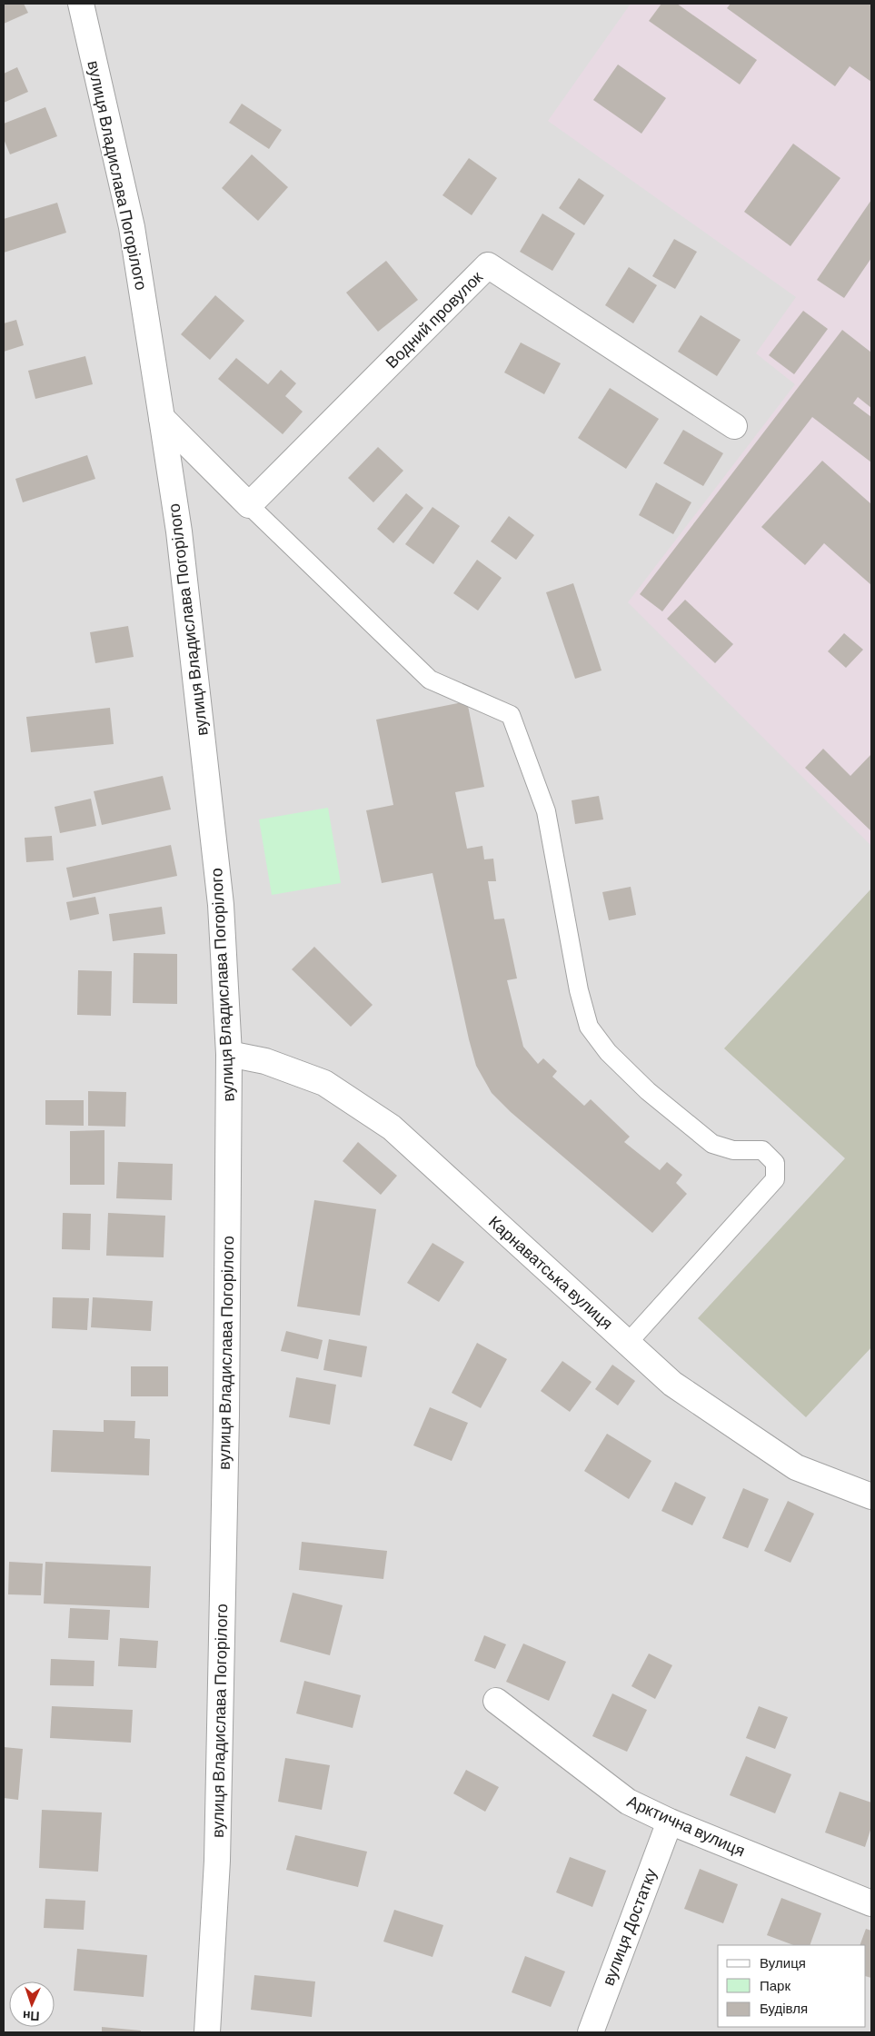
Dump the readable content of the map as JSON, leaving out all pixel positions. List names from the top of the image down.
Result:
{
  "streets": {
    "street": [
      "вулиця Владислава Погорілого",
      "Водний провулок",
      "Карнаватська вулиця",
      "Арктична вулиця",
      "вулиця Достатку"
    ]
  },
  "crossings": [
    ["вулиця Владислава Погорілого", "Карнаватська вулиця"],
    ["Арктична вулиця", "вулиця Достатку"]
  ],
  "legend": ["Вулиця", "Парк", "Будівля"],
  "north": "bottom"
}
